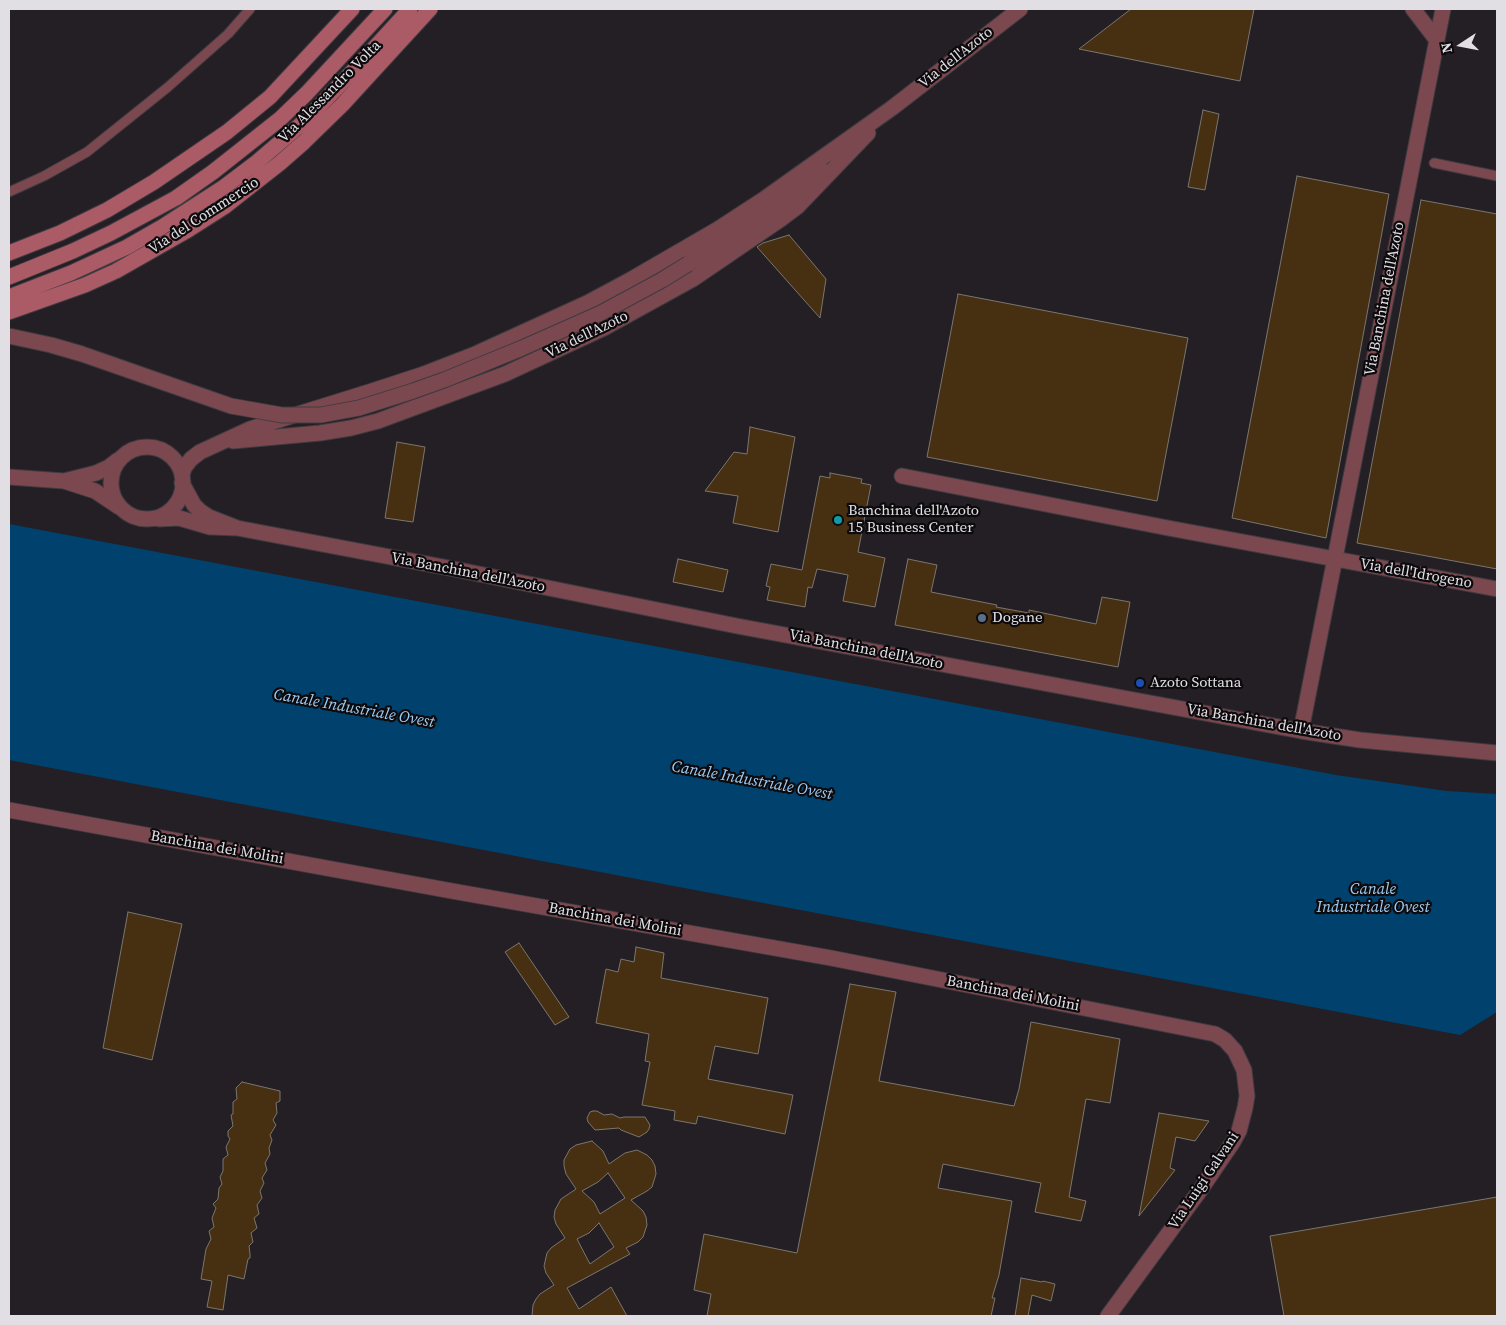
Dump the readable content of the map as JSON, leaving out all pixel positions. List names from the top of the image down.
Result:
{
  "streets": {
    "street": [
      "Via dell'Azoto",
      "Via Alessandro Volta",
      "Via del Commercio",
      "Via Banchina dell'Azoto",
      "Via dell'Idrogeno",
      "Banchina dei Molini",
      "Via Luigi Galvani"
    ]
  },
  "crossings": [
    ["Via Banchina dell'Azoto", "Via dell'Idrogeno"],
    ["Banchina dei Molini", "Via Luigi Galvani"]
  ],
  "water": ["Canale Industriale Ovest"],
  "places": ["Banchina dell'Azoto 15 Business Center", "Dogane", "Azoto Sottana"],
  "north": "left"
}
